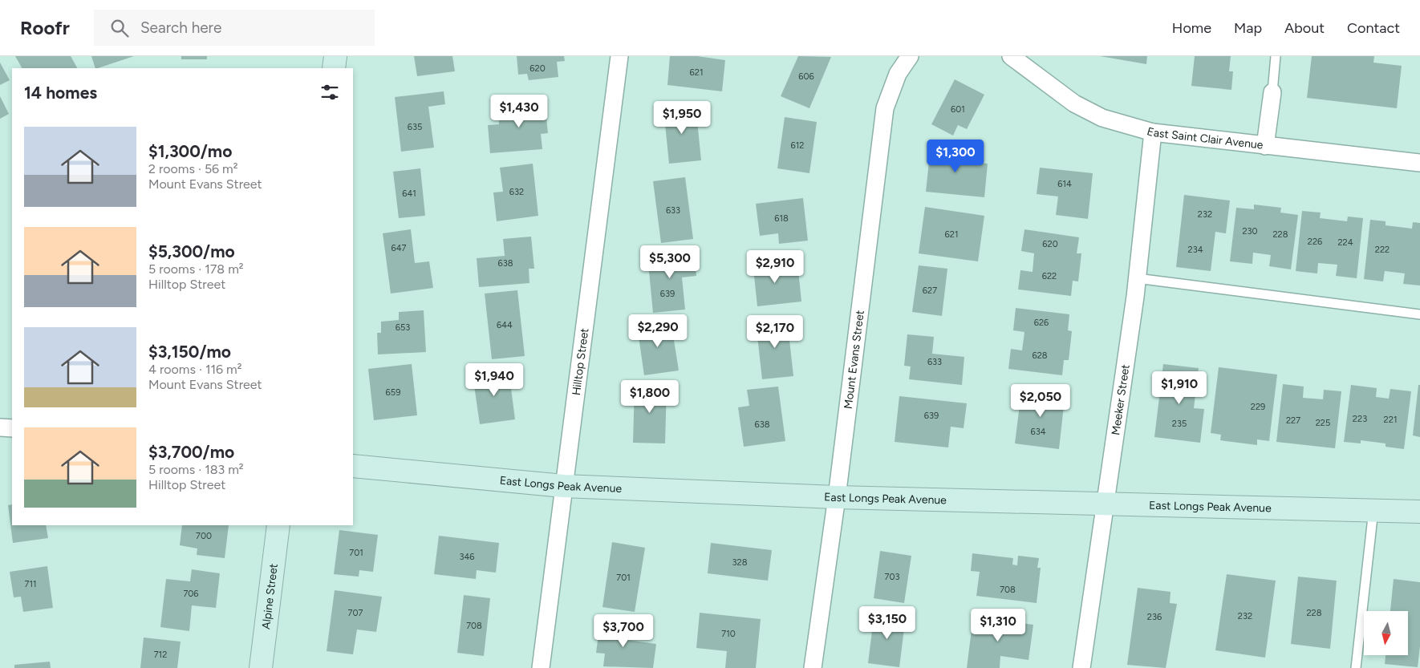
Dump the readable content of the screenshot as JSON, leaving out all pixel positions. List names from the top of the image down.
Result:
{
  "streets": {
    "street": [
      "East Saint Clair Avenue",
      "Mount Evans Street",
      "Hilltop Street",
      "Meeker Street",
      "East Longs Peak Avenue",
      "Alpine Street"
    ]
  },
  "crossings": [
    ["East Saint Clair Avenue", "Meeker Street"],
    ["Mount Evans Street", "East Longs Peak Avenue"],
    ["Hilltop Street", "East Longs Peak Avenue"],
    ["Meeker Street", "East Longs Peak Avenue"]
  ],
  "house_numbers": [
    "620",
    "621",
    "606",
    "601",
    "635",
    "612",
    "614",
    "632",
    "641",
    "633",
    "232",
    "618",
    "230",
    "621",
    "228",
    "226",
    "224",
    "620",
    "647",
    "234",
    "222",
    "638",
    "622",
    "627",
    "639",
    "626",
    "644",
    "653",
    "628",
    "633",
    "659",
    "229",
    "639",
    "223",
    "221",
    "227",
    "225",
    "235",
    "638",
    "634",
    "700",
    "701",
    "346",
    "328",
    "703",
    "701",
    "711",
    "708",
    "706",
    "707",
    "228",
    "232",
    "236",
    "708",
    "710",
    "712"
  ],
  "north": "bottom",
  "page": {
    "header": "Roofr",
    "search": "Search here",
    "nav": [
      "Home",
      "Map",
      "About",
      "Contact"
    ],
    "heading": "14 homes",
    "price": [
      "$1,430",
      "$1,950",
      "$1,300",
      "$5,300",
      "$2,910",
      "$2,290",
      "$2,170",
      "$1,940",
      "$1,910",
      "$1,800",
      "$2,050",
      "$3,150",
      "$1,310",
      "$3,700"
    ],
    "list": [
      {
        "name": "$1,300/mo",
        "note": "2 rooms · 56 m² · Mount Evans Street"
      },
      {
        "name": "$5,300/mo",
        "note": "5 rooms · 178 m² · Hilltop Street"
      },
      {
        "name": "$3,150/mo",
        "note": "4 rooms · 116 m² · Mount Evans Street"
      },
      {
        "name": "$3,700/mo",
        "note": "5 rooms · 183 m² · Hilltop Street"
      }
    ]
  }
}
